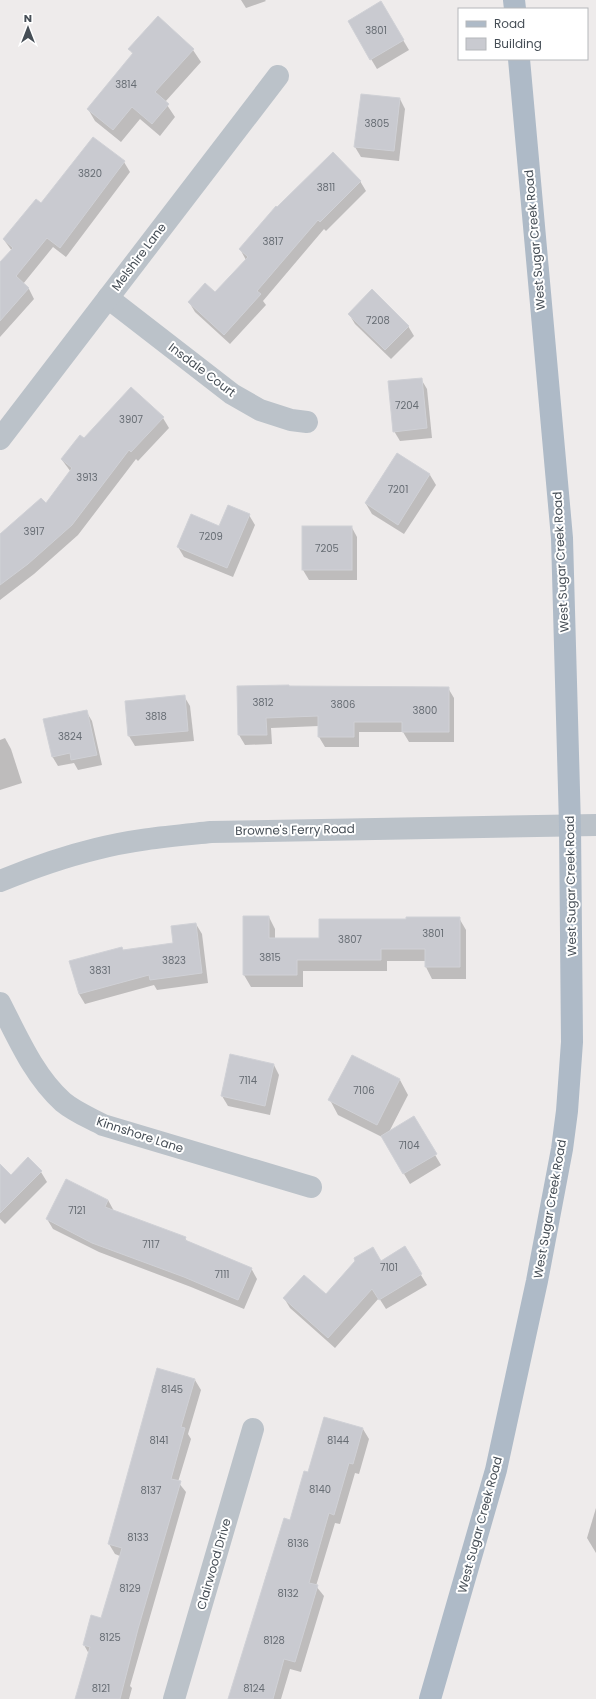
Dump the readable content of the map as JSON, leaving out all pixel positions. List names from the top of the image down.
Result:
{
  "streets": {
    "main road": ["West Sugar Creek Road"],
    "street": [
      "Melshire Lane",
      "Insdale Court",
      "Browne's Ferry Road",
      "Kinnshore Lane",
      "Clairwood Drive"
    ]
  },
  "crossings": [
    ["West Sugar Creek Road", "Browne's Ferry Road"],
    ["Melshire Lane", "Insdale Court"]
  ],
  "house_numbers": [
    "3801",
    "3814",
    "3805",
    "3820",
    "3811",
    "3817",
    "7208",
    "7204",
    "3907",
    "3913",
    "7201",
    "3917",
    "7209",
    "7205",
    "3812",
    "3806",
    "3800",
    "3818",
    "3824",
    "3801",
    "3807",
    "3815",
    "3823",
    "3831",
    "7114",
    "7106",
    "7104",
    "7121",
    "7117",
    "7101",
    "7111",
    "8145",
    "8141",
    "8144",
    "8140",
    "8137",
    "8133",
    "8136",
    "8129",
    "8132",
    "8125",
    "8128",
    "8121",
    "8124"
  ],
  "legend": ["Road", "Building"],
  "north": "top"
}
